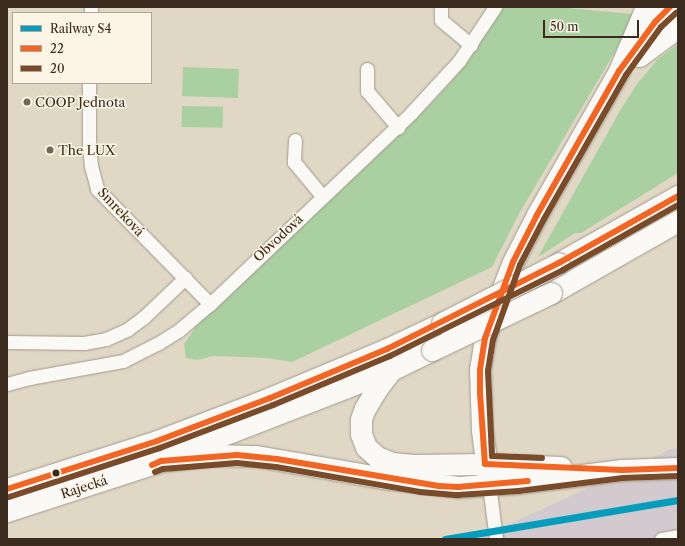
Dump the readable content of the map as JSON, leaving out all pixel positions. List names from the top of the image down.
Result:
{
  "streets": {
    "main road": ["Rajecká"],
    "street": ["Smreková", "Obvodová"]
  },
  "crossings": [
    ["Smreková", "Obvodová"]
  ],
  "places": ["COOP Jednota", "The LUX"],
  "lines": ["transit line 22", "transit line 20", "rail line S4"],
  "legend": ["Railway S4", "22", "20"],
  "scale_bar": "50 m"
}
